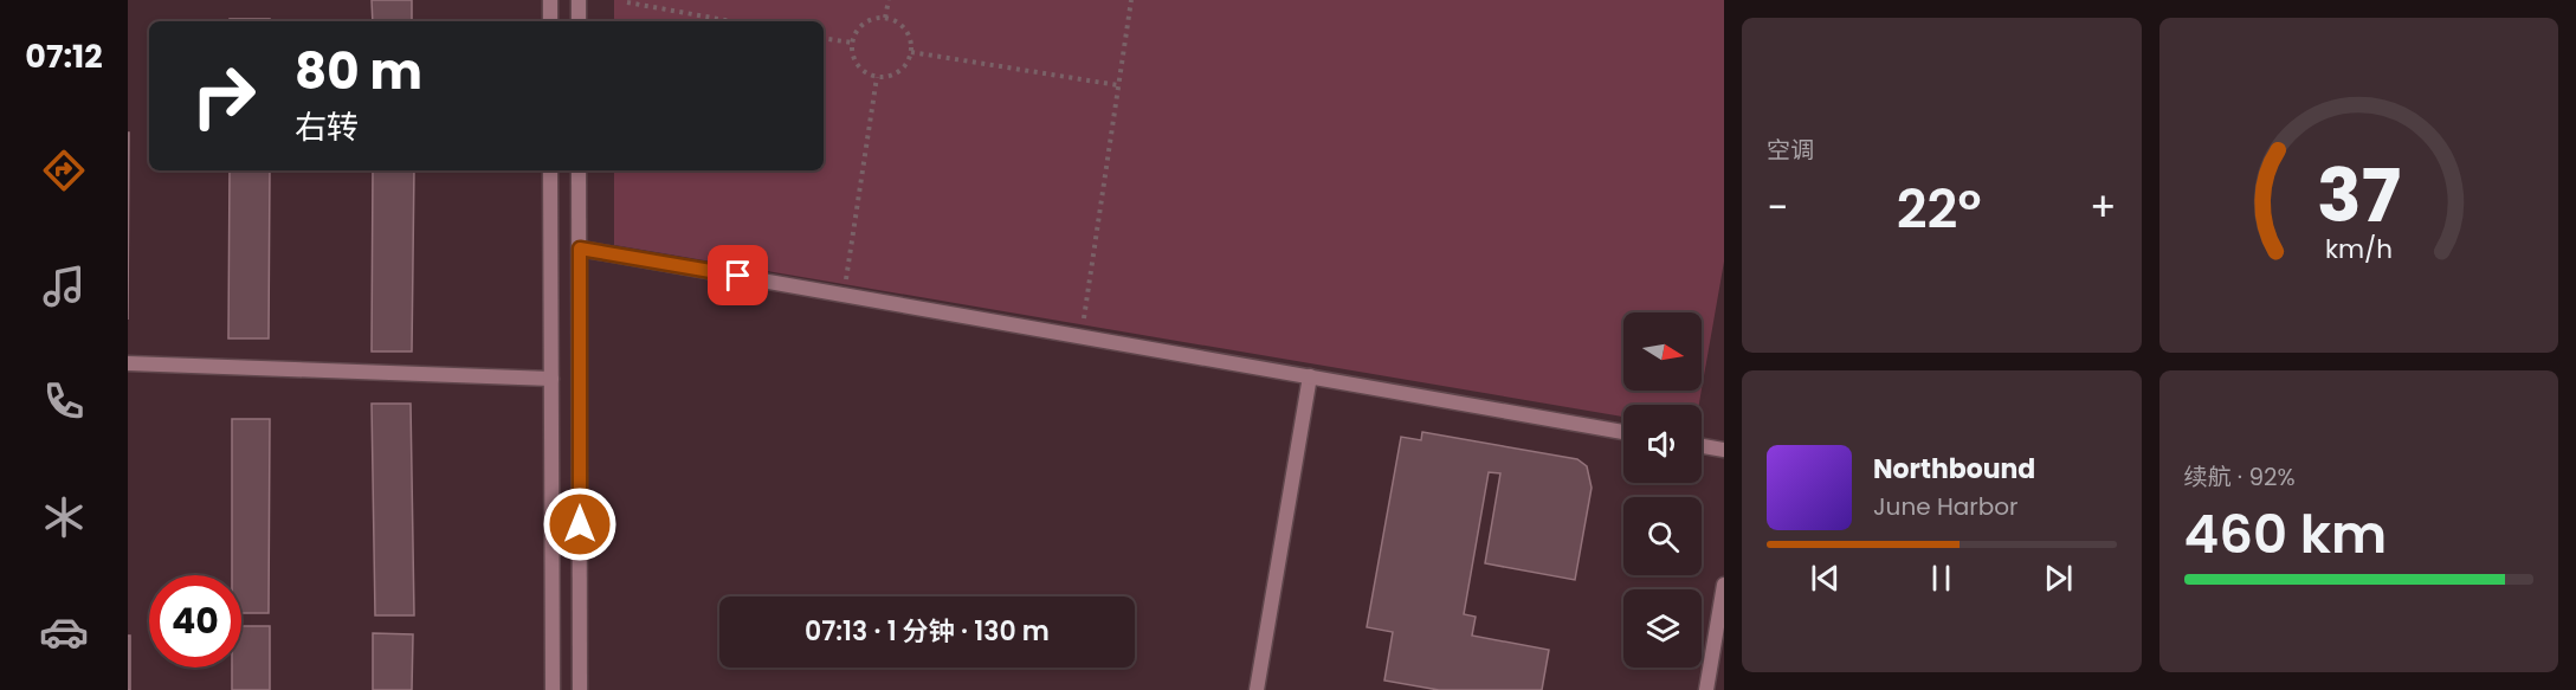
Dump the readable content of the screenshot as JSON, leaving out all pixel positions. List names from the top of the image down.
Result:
{
  "north": "right",
  "page": {
    "tabs": "07:12",
    "tile": [
      "空调",
      ["续航 · 92%", "460 km"]
    ],
    "turn": ["80 m", "右转"],
    "heat": ["−", "22°", "+"],
    "song": ["Northbound", "June Harbor"],
    "limit": "40",
    "trip": "07:13 · 1 分钟 · 130 m",
    "gauge": ["37", "km/h"]
  }
}
